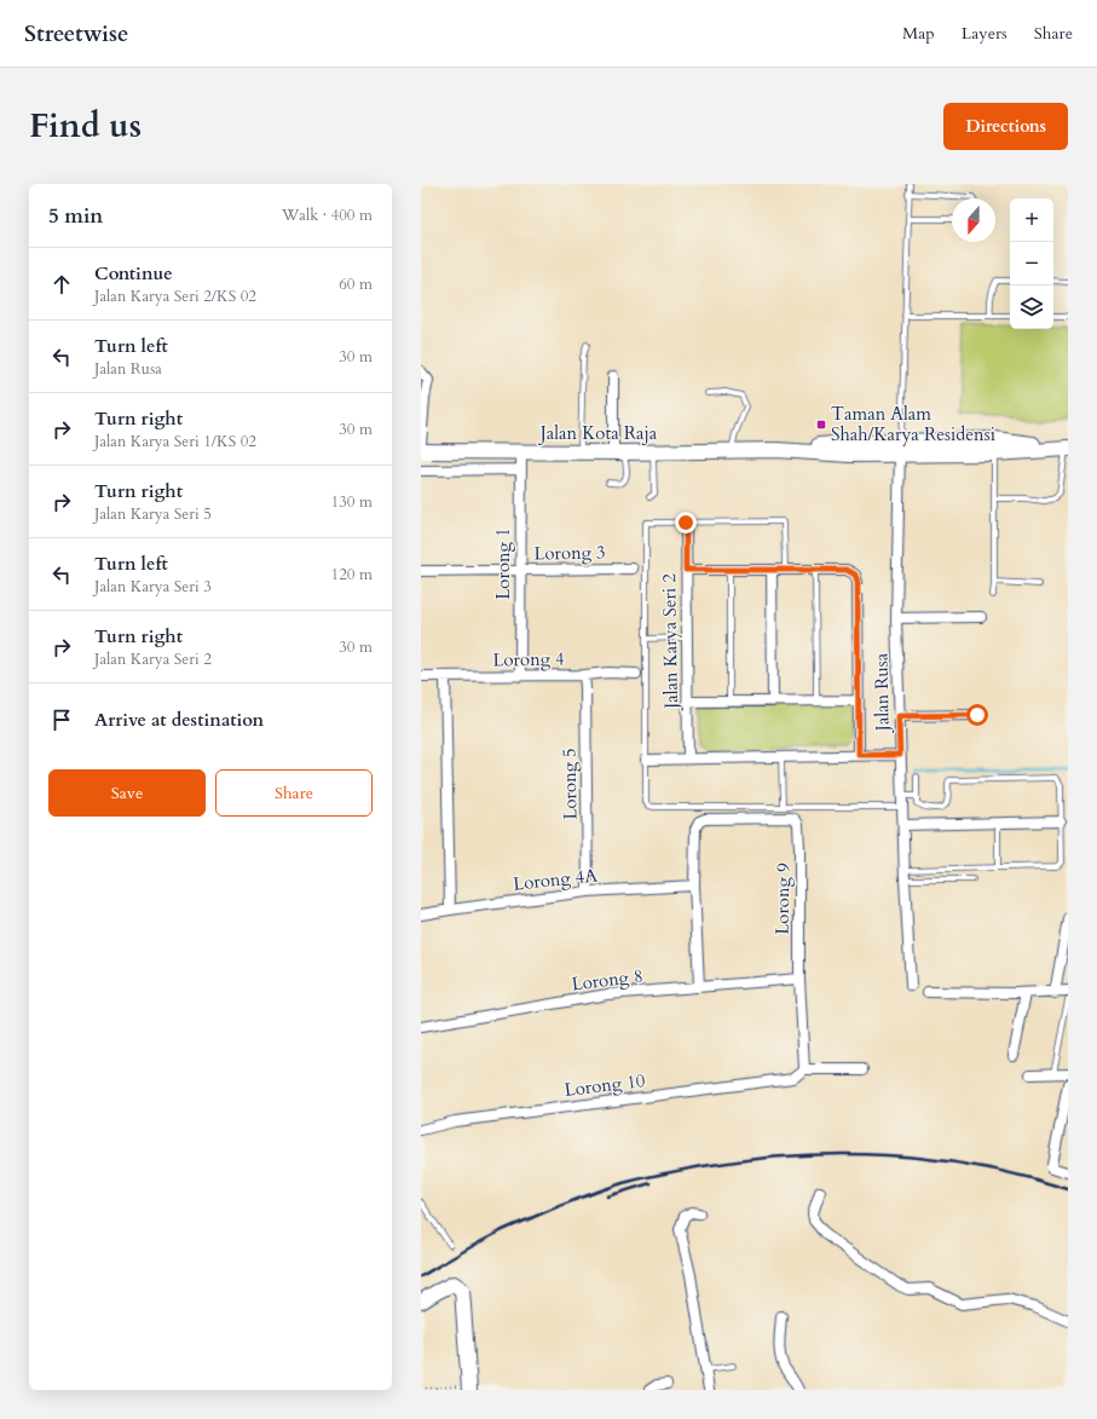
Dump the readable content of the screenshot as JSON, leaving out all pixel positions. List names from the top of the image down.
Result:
{
  "streets": {
    "main road": ["Jalan Kota Raja"],
    "street": [
      "Lorong 3",
      "Lorong 1",
      "Jalan Karya Seri 2",
      "Lorong 4",
      "Jalan Rusa",
      "Lorong 5",
      "Lorong 4A",
      "Lorong 9",
      "Lorong 8",
      "Lorong 10"
    ]
  },
  "crossings": [
    ["Jalan Kota Raja", "Lorong 1"],
    ["Jalan Kota Raja", "Jalan Rusa"],
    ["Lorong 3", "Lorong 1"],
    ["Lorong 1", "Lorong 4"],
    ["Lorong 4", "Lorong 5"],
    ["Lorong 5", "Lorong 4A"],
    ["Lorong 4A", "Lorong 9"],
    ["Lorong 9", "Lorong 8"],
    ["Lorong 9", "Lorong 10"]
  ],
  "places": {
    "transit": ["Taman Alam Shah/Karya Residensi"]
  },
  "north": "bottom",
  "page": {
    "header": "Streetwise",
    "nav": ["Map", "Layers", "Share"],
    "title": "Find us",
    "buttons": [
      "Directions",
      ["Save", "Share"]
    ],
    "heading": ["5 min", "Walk · 400 m"],
    "map_buttons": ["+", "−"],
    "list": [
      ["Continue", "Jalan Karya Seri 2/KS 02", "60 m"],
      ["Turn left", "Jalan Rusa", "30 m"],
      ["Turn right", "Jalan Karya Seri 1/KS 02", "30 m"],
      ["Turn right", "Jalan Karya Seri 5", "130 m"],
      ["Turn left", "Jalan Karya Seri 3", "120 m"],
      ["Turn right", "Jalan Karya Seri 2", "30 m"],
      "Arrive at destination"
    ]
  }
}
